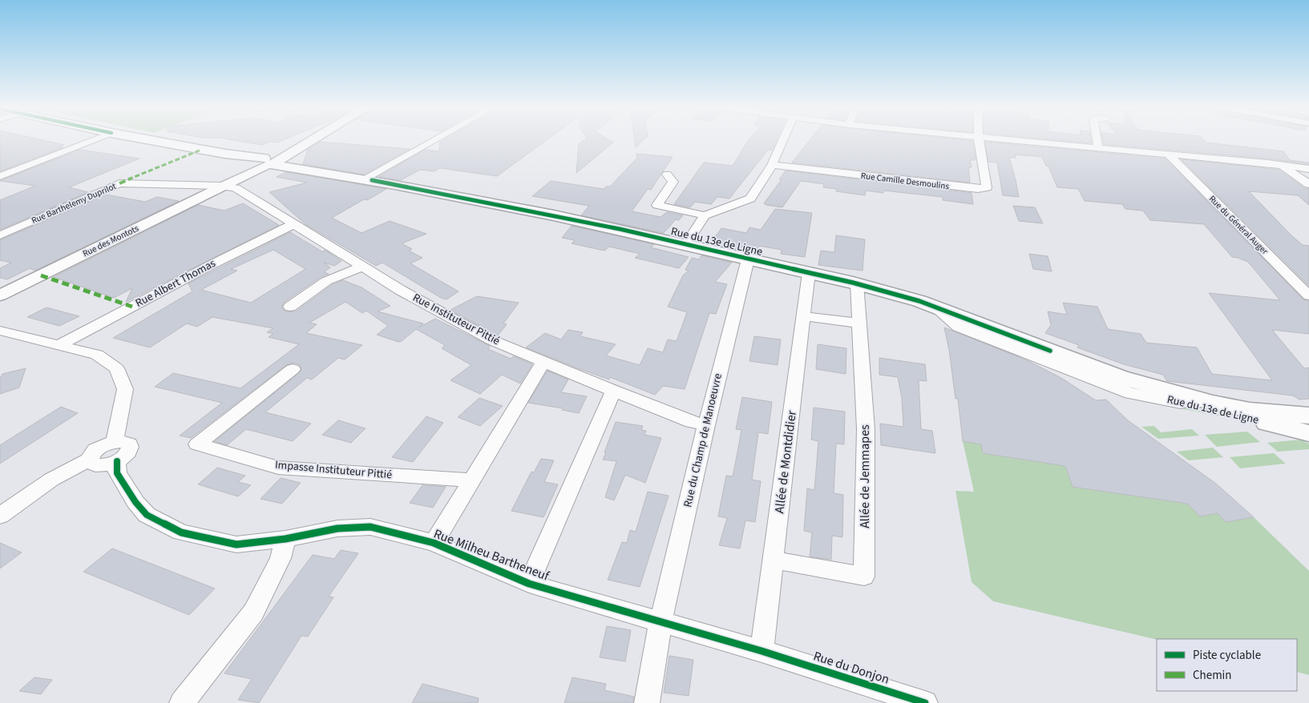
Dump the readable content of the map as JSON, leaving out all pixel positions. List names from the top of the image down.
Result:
{
  "streets": {
    "main road": ["Rue du 13e de Ligne"],
    "street": [
      "Rue Camille Desmoulins",
      "Rue Barthelemy Duprilot",
      "Rue du Général Auger",
      "Rue des Montots",
      "Rue Albert Thomas",
      "Rue Instituteur Pittié",
      "Rue du Champ de Manoeuvre",
      "Allée de Montdidier",
      "Impasse Instituteur Pittié",
      "Allée de Jemmapes",
      "Rue Milheu Bartheneuf",
      "Rue du Donjon"
    ]
  },
  "crossings": [
    ["Rue Barthelemy Duprilot", "Rue des Montots"],
    ["Rue Barthelemy Duprilot", "Rue Instituteur Pittié"],
    ["Rue des Montots", "Rue du 13e de Ligne"],
    ["Rue des Montots", "Rue Instituteur Pittié"],
    ["Rue du 13e de Ligne", "Rue du Champ de Manoeuvre"],
    ["Rue du 13e de Ligne", "Allée de Montdidier"],
    ["Rue du 13e de Ligne", "Allée de Jemmapes"],
    ["Rue Albert Thomas", "Rue Instituteur Pittié"],
    ["Rue Albert Thomas", "Rue Milheu Bartheneuf"],
    ["Rue Instituteur Pittié", "Rue du Champ de Manoeuvre"],
    ["Rue du Champ de Manoeuvre", "Rue Milheu Bartheneuf"],
    ["Allée de Montdidier", "Allée de Jemmapes"],
    ["Allée de Montdidier", "Rue Milheu Bartheneuf"],
    ["Allée de Montdidier", "Rue du Donjon"],
    ["Rue Milheu Bartheneuf", "Rue du Donjon"]
  ],
  "legend": ["Piste cyclable", "Chemin"]
}
